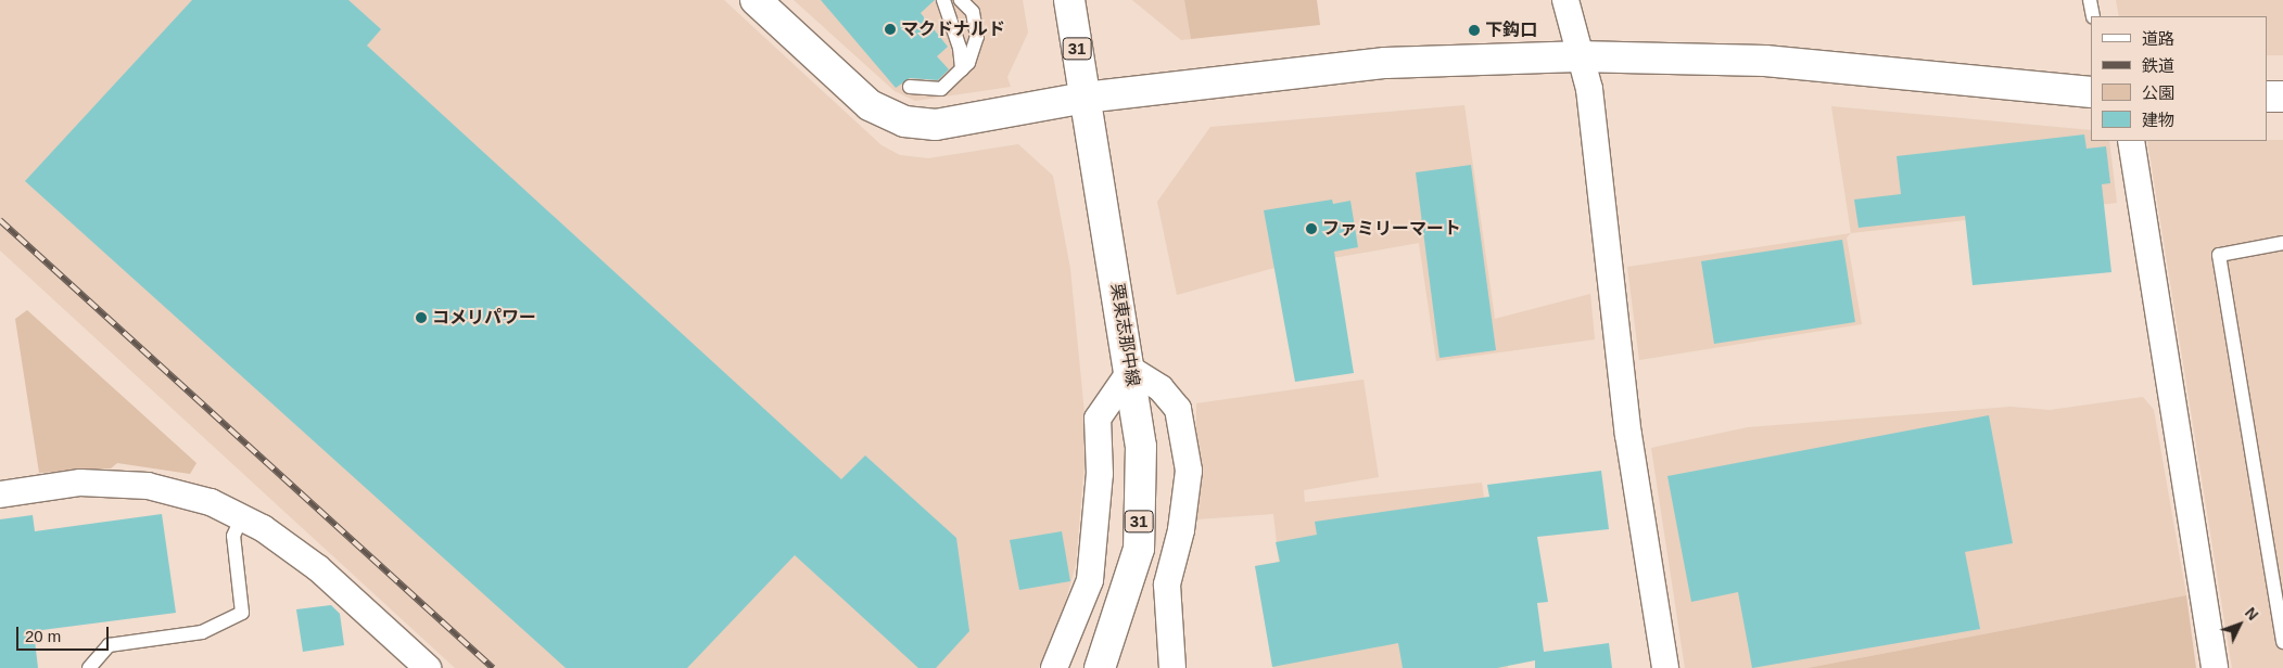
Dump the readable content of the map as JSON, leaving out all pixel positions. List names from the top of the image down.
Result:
{
  "streets": {
    "street": ["31", "栗東志那中線"]
  },
  "places": [
    "マクドナルド",
    "下鈎口",
    "ファミリーマート",
    "コメリパワー"
  ],
  "legend": [
    "道路",
    "鉄道",
    "公園",
    "建物"
  ],
  "scale_bar": "20 m",
  "north": "top right"
}
